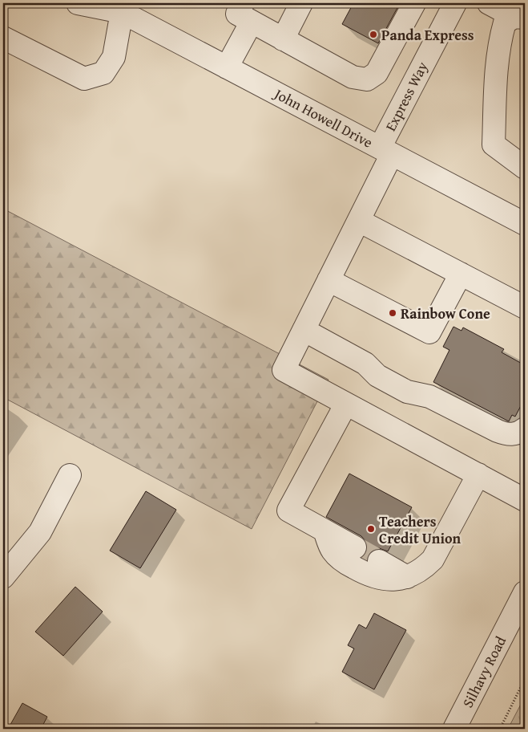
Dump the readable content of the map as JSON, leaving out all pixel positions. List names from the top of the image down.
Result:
{
  "streets": {
    "street": ["Express Way", "John Howell Drive", "Silhavy Road"]
  },
  "crossings": [
    ["Express Way", "John Howell Drive"]
  ],
  "places": ["Panda Express", "Rainbow Cone", "Teachers Credit Union"]
}
